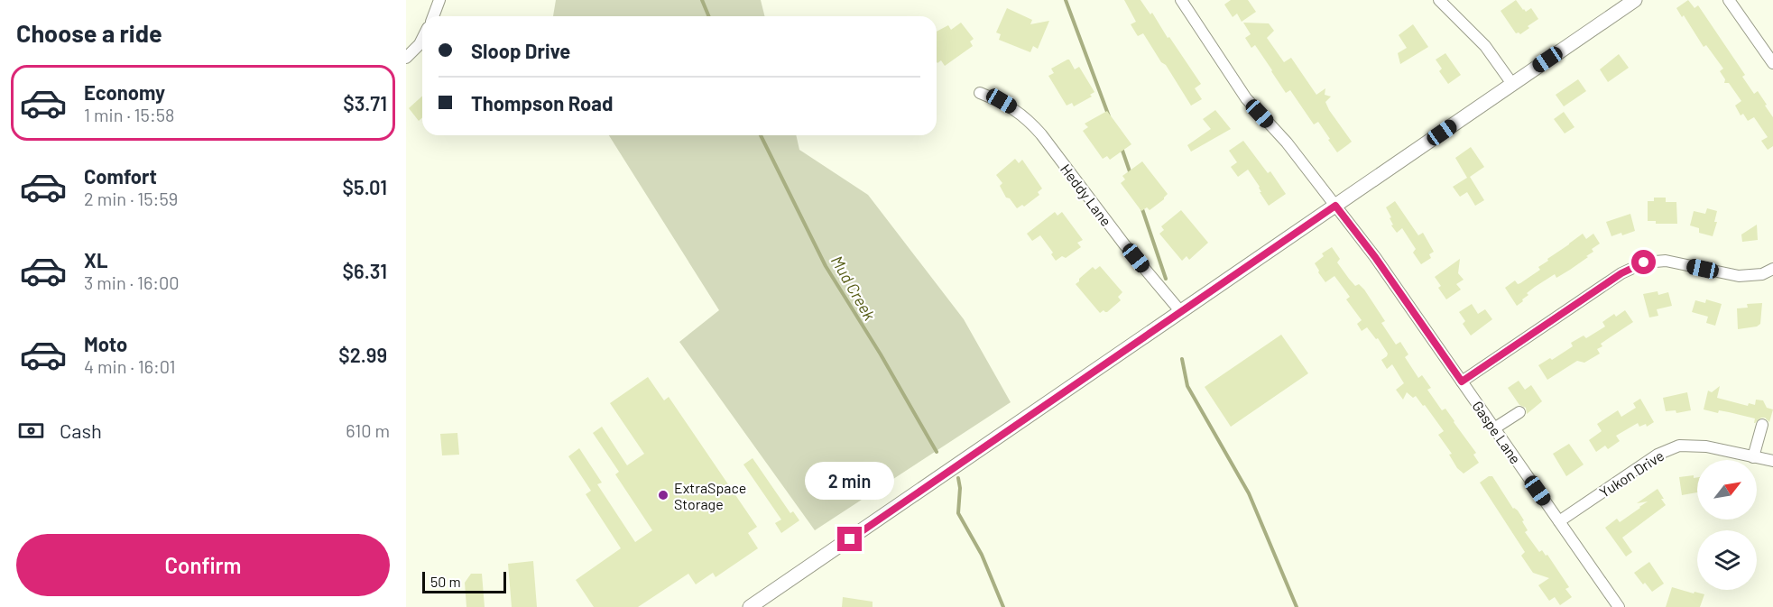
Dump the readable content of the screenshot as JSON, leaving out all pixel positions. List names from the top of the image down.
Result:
{
  "streets": {
    "street": ["Heddy Lane", "Gaspe Lane", "Yukon Drive"]
  },
  "crossings": [
    ["Gaspe Lane", "Yukon Drive"]
  ],
  "water": ["Mud Creek"],
  "places": ["ExtraSpace Storage"],
  "scale_bar": "50 m",
  "north": "top right",
  "page": {
    "heading": "Choose a ride",
    "banner": ["Sloop Drive", "Thompson Road"],
    "list": [
      {
        "name": "Economy",
        "note": "1 min · 15:58",
        "value": "$3.71"
      },
      {
        "name": "Comfort",
        "note": "2 min · 15:59",
        "value": "$5.01"
      },
      {
        "name": "XL",
        "note": "3 min · 16:00",
        "value": "$6.31"
      },
      {
        "name": "Moto",
        "note": "4 min · 16:01",
        "value": "$2.99"
      }
    ],
    "pay": ["Cash", "610 m"],
    "bubble": "2 min",
    "buttons": "Confirm",
    "scale": "50 m"
  }
}
